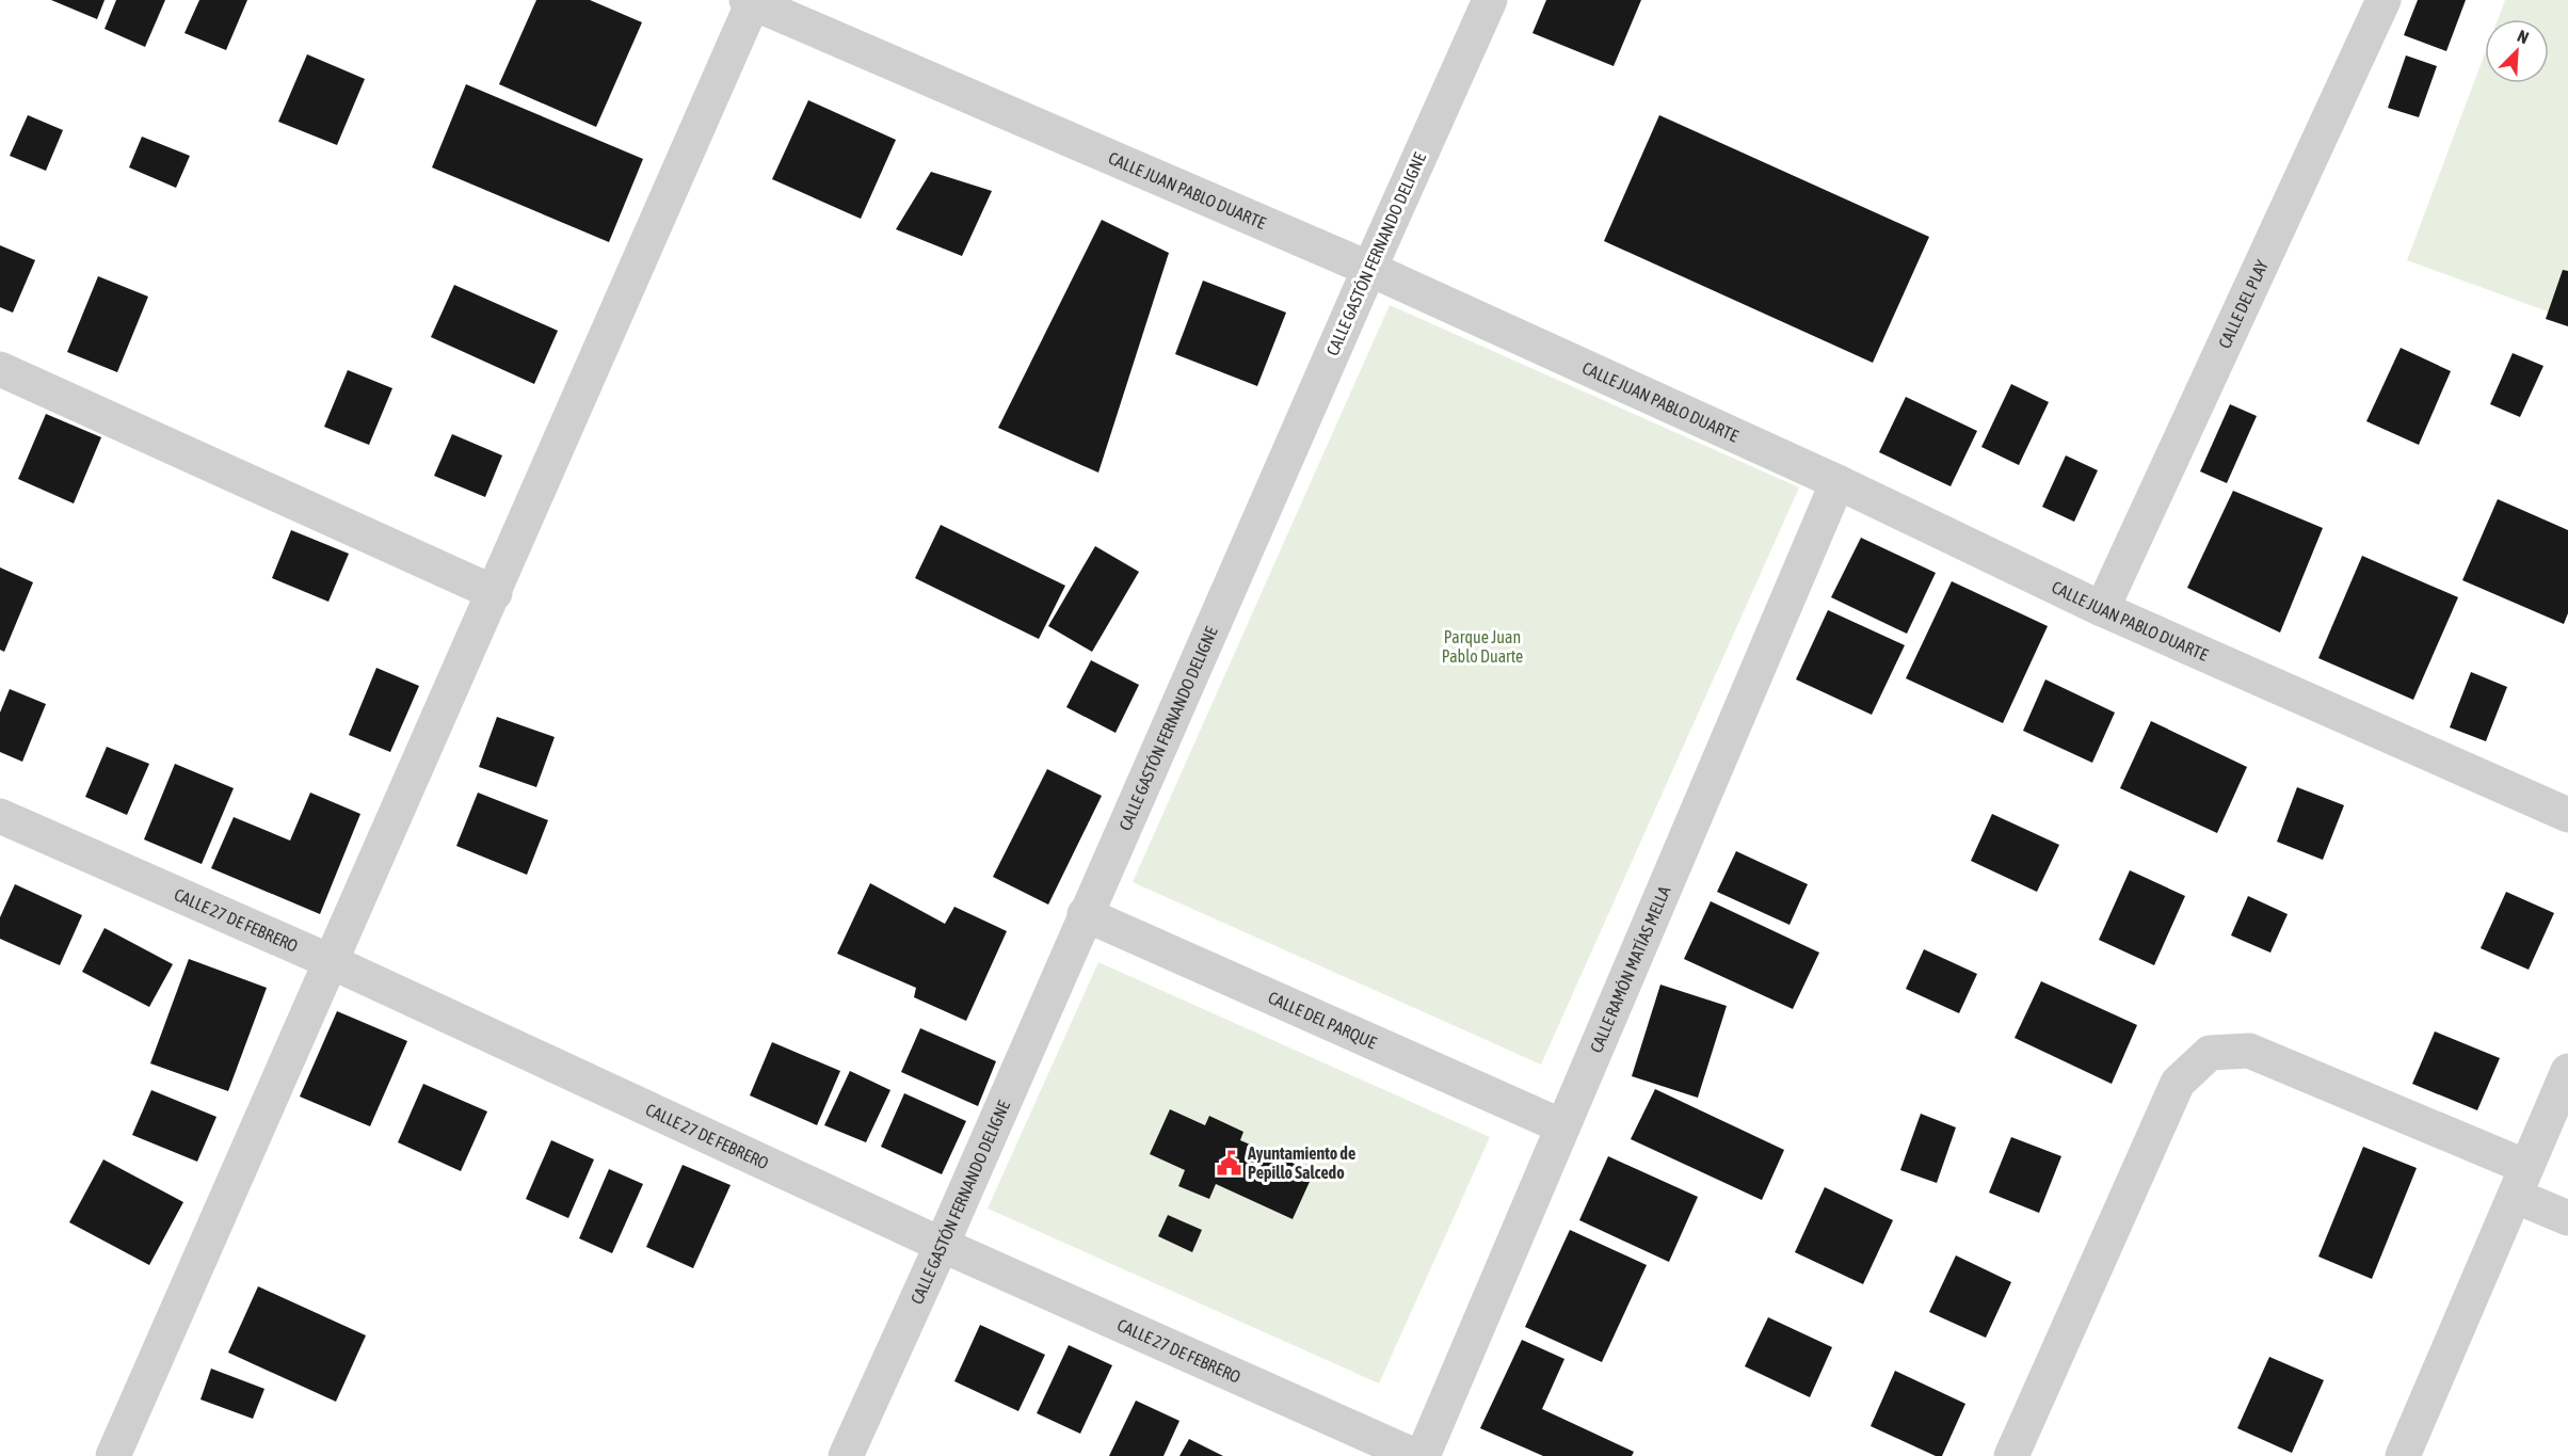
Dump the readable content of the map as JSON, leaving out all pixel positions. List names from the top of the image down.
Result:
{
  "streets": {
    "street": [
      "CALLE JUAN PABLO DUARTE",
      "CALLE GASTÓN FERNANDO DELIGNE",
      "CALLE DEL PLAY",
      "CALLE 27 DE FEBRERO",
      "CALLE RAMÓN MATÍAS MELLA",
      "CALLE DEL PARQUE"
    ]
  },
  "crossings": [
    ["CALLE JUAN PABLO DUARTE", "CALLE GASTÓN FERNANDO DELIGNE"],
    ["CALLE JUAN PABLO DUARTE", "CALLE DEL PLAY"],
    ["CALLE JUAN PABLO DUARTE", "CALLE RAMÓN MATÍAS MELLA"],
    ["CALLE GASTÓN FERNANDO DELIGNE", "CALLE 27 DE FEBRERO"],
    ["CALLE GASTÓN FERNANDO DELIGNE", "CALLE DEL PARQUE"],
    ["CALLE RAMÓN MATÍAS MELLA", "CALLE DEL PARQUE"]
  ],
  "parks": ["Parque Juan Pablo Duarte"],
  "places": {
    "public building": ["Ayuntamiento de Pepillo Salcedo"]
  },
  "north": "top right"
}
